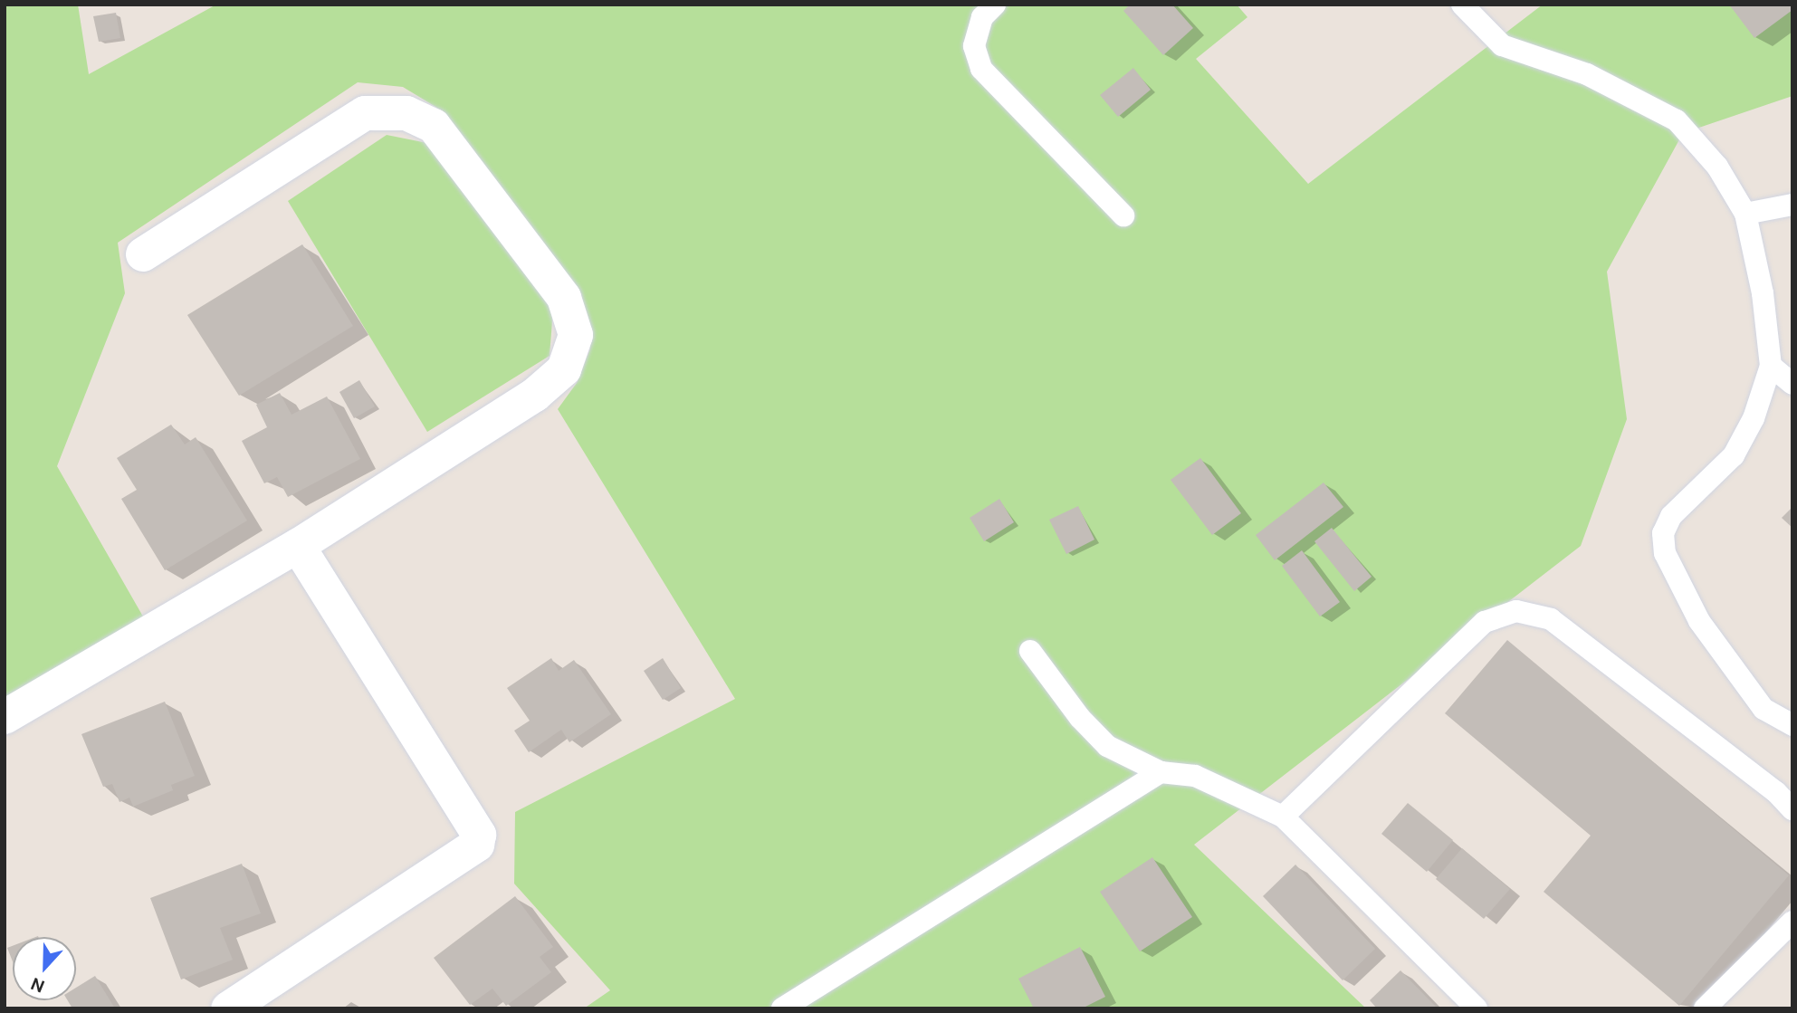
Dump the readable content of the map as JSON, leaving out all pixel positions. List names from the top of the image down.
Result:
{
  "north": "bottom"
}
